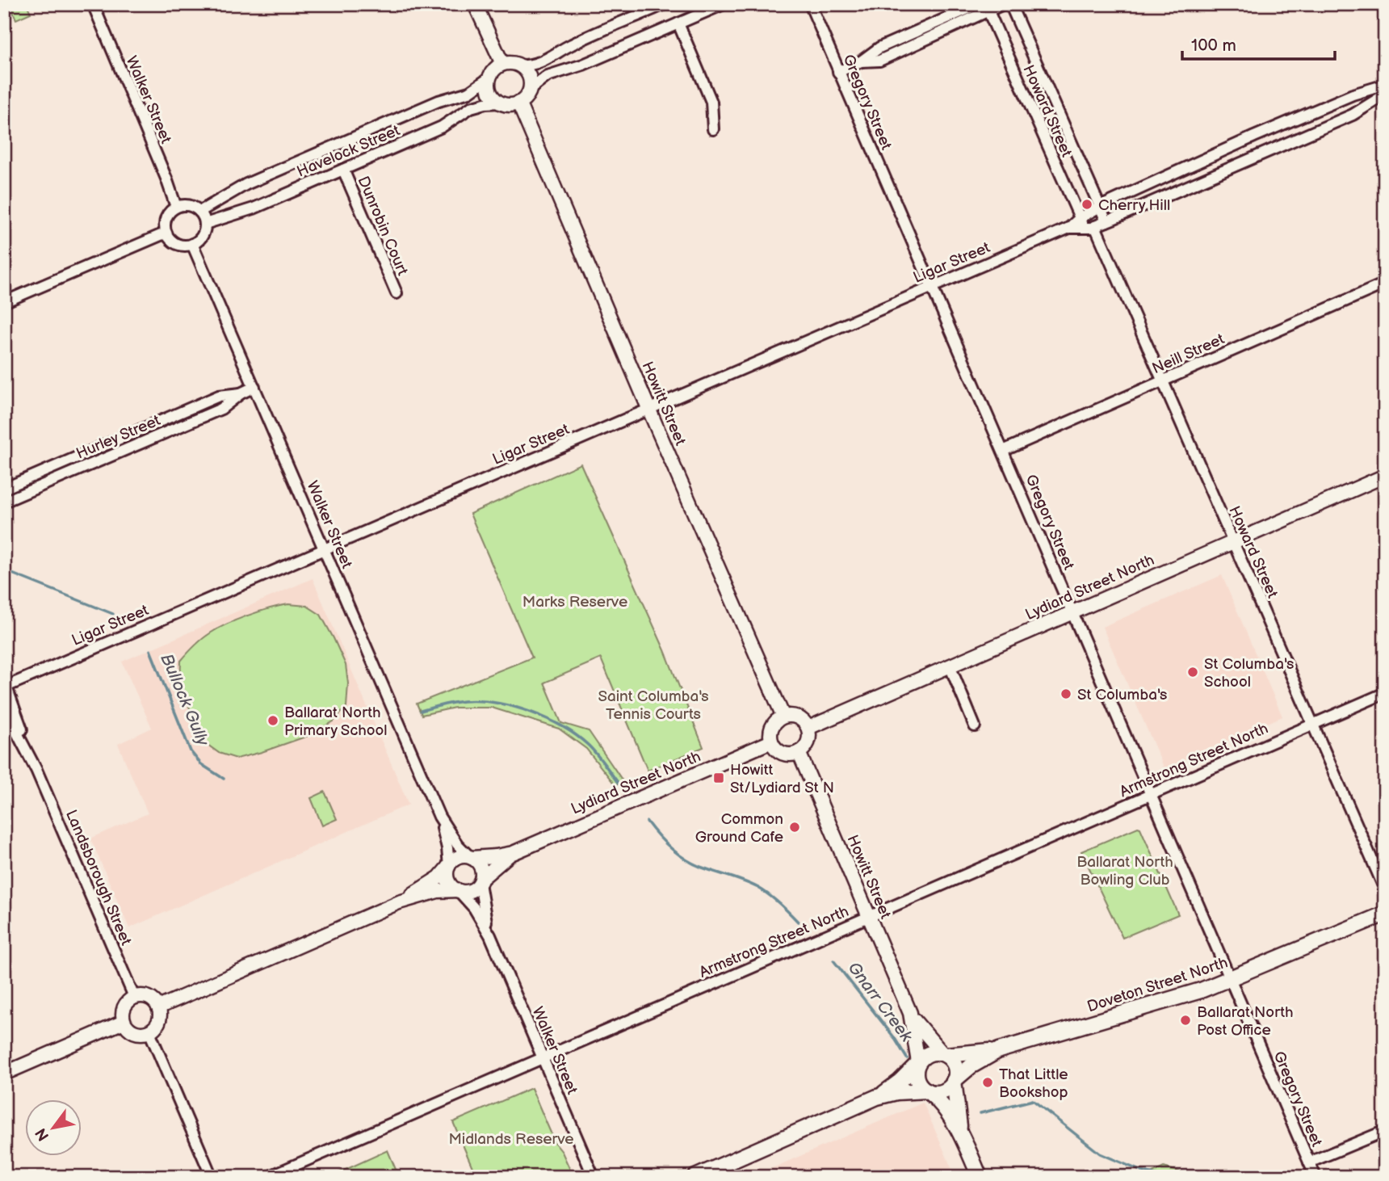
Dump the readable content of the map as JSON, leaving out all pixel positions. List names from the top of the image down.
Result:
{
  "streets": {
    "main road": ["Doveton Street North"],
    "street": [
      "Walker Street",
      "Gregory Street",
      "Howard Street",
      "Havelock Street",
      "Dunrobin Court",
      "Ligar Street",
      "Neill Street",
      "Howitt Street",
      "Hurley Street",
      "Lydiard Street North",
      "Armstrong Street North",
      "Landsborough Street"
    ]
  },
  "crossings": [
    ["Walker Street", "Havelock Street"],
    ["Walker Street", "Ligar Street"],
    ["Walker Street", "Hurley Street"],
    ["Walker Street", "Lydiard Street North"],
    ["Walker Street", "Armstrong Street North"],
    ["Gregory Street", "Ligar Street"],
    ["Gregory Street", "Neill Street"],
    ["Gregory Street", "Lydiard Street North"],
    ["Gregory Street", "Armstrong Street North"],
    ["Gregory Street", "Doveton Street North"],
    ["Howard Street", "Ligar Street"],
    ["Howard Street", "Neill Street"],
    ["Howard Street", "Lydiard Street North"],
    ["Howard Street", "Armstrong Street North"],
    ["Havelock Street", "Dunrobin Court"],
    ["Havelock Street", "Howitt Street"],
    ["Ligar Street", "Howitt Street"],
    ["Ligar Street", "Landsborough Street"],
    ["Howitt Street", "Lydiard Street North"],
    ["Howitt Street", "Armstrong Street North"],
    ["Howitt Street", "Doveton Street North"]
  ],
  "water": ["Bullock Gully", "Gnarr Creek"],
  "parks": [
    "Marks Reserve",
    "Saint Columba's Tennis Courts",
    "Ballarat North Bowling Club",
    "Midlands Reserve"
  ],
  "places": {
    "other": [
      "Cherry Hill",
      "St Columba's School",
      "St Columba's",
      "Ballarat North Primary School",
      "Common Ground Cafe",
      "Ballarat North Post Office",
      "That Little Bookshop"
    ],
    "transit": ["Howitt St/Lydiard St N"]
  },
  "scale_bar": "100 m",
  "north": "bottom left"
}
